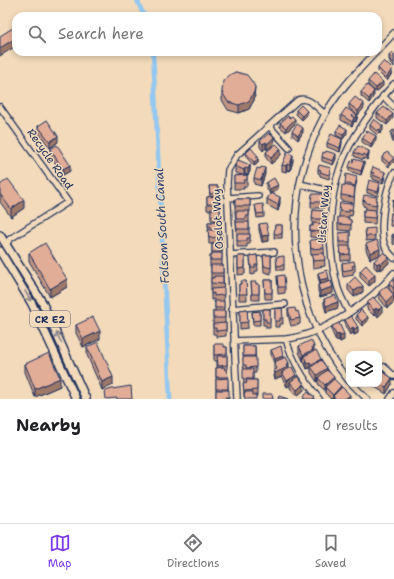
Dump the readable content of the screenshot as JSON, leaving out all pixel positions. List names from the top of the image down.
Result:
{
  "streets": {
    "main road": ["CR E2"],
    "street": ["Recycle Road", "Listan Way", "Oselot Way"]
  },
  "crossings": [
    ["Recycle Road", "CR E2"]
  ],
  "water": ["Folsom South Canal"],
  "page": {
    "search": "Search here",
    "heading": ["Nearby", "0 results"],
    "nav": ["Map", "Directions", "Saved"]
  }
}
